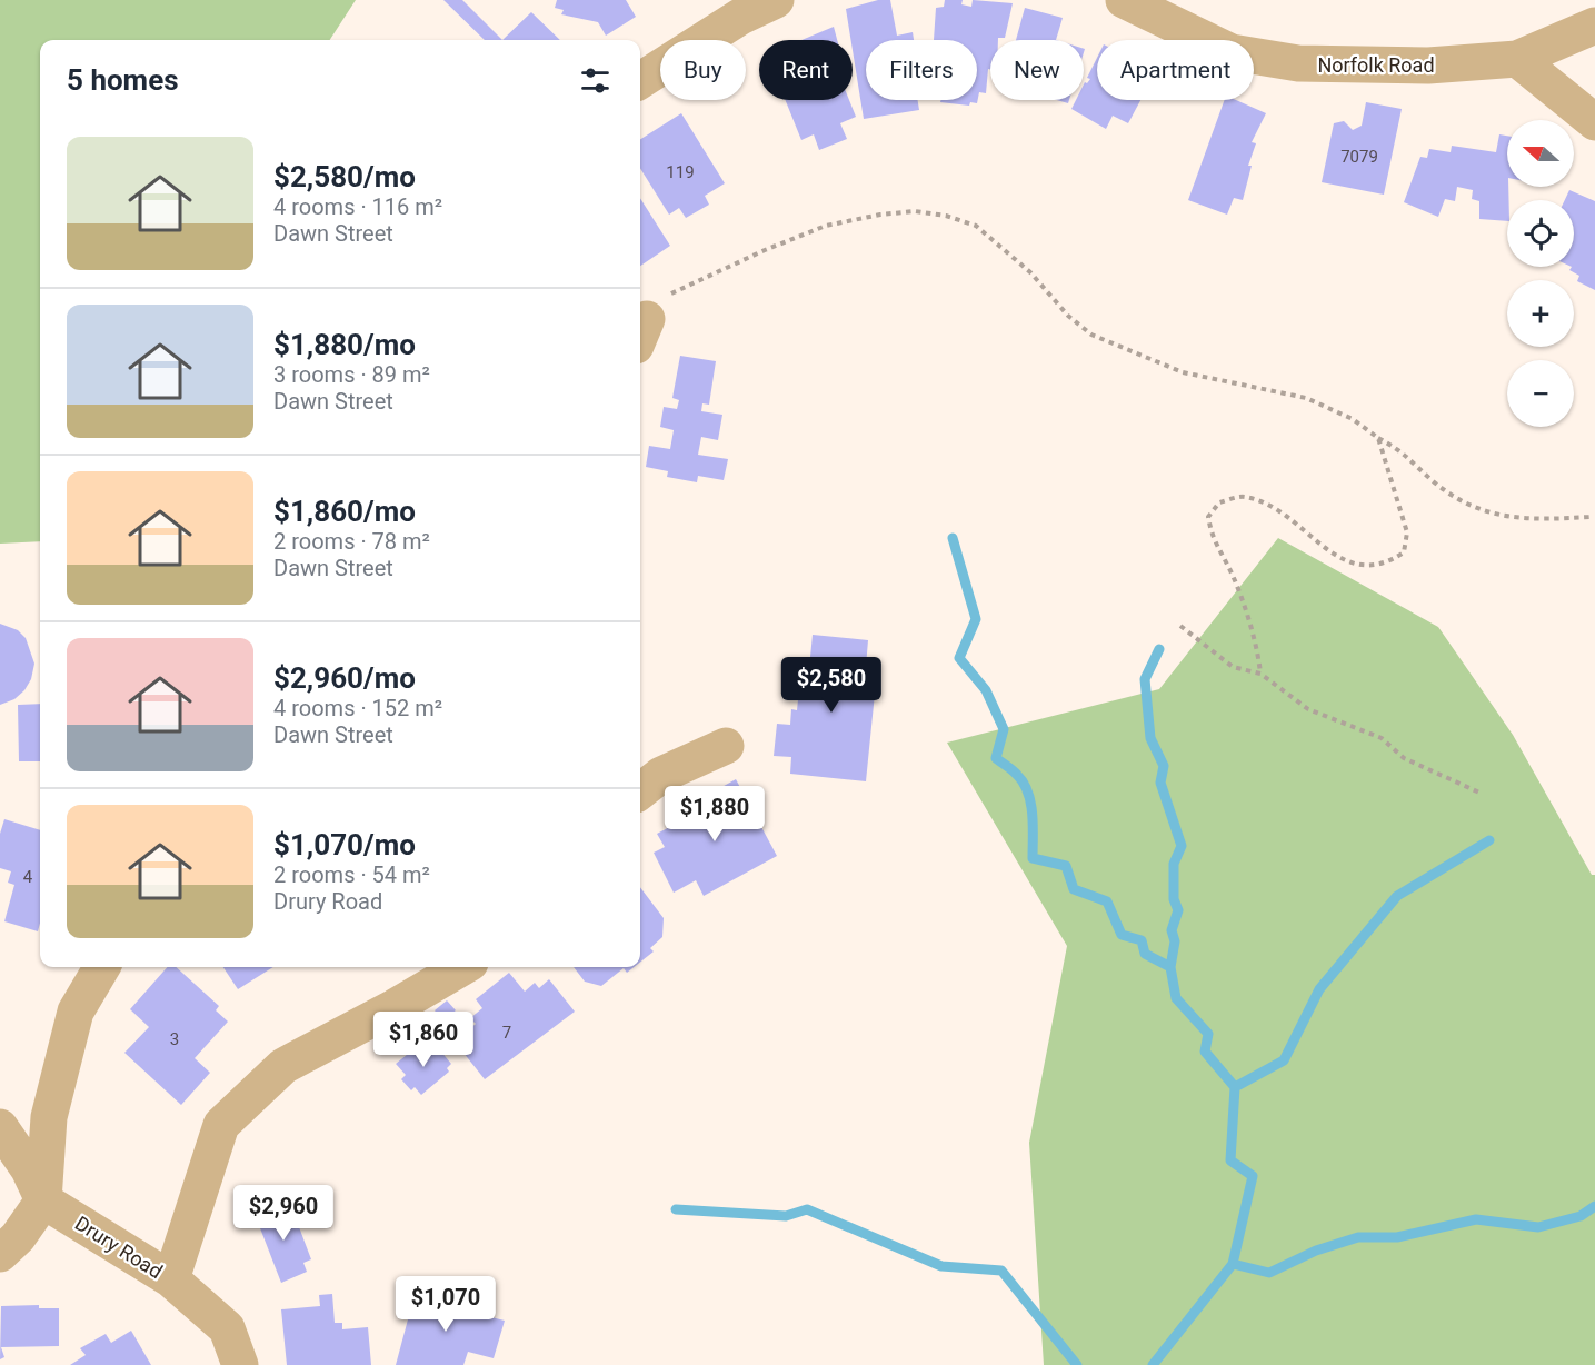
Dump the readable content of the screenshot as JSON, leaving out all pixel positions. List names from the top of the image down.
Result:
{
  "streets": {
    "street": ["Norfolk Road", "Drury Road"]
  },
  "house_numbers": [
    "7079",
    "119",
    "4",
    "7",
    "3"
  ],
  "north": "left",
  "page": {
    "chip": [
      "Buy",
      "Rent",
      "Filters",
      "New",
      "Apartment"
    ],
    "heading": "5 homes",
    "map_buttons": ["+", "−"],
    "list": [
      {
        "name": "$2,580/mo",
        "note": "4 rooms · 116 m² · Dawn Street"
      },
      {
        "name": "$1,880/mo",
        "note": "3 rooms · 89 m² · Dawn Street"
      },
      {
        "name": "$1,860/mo",
        "note": "2 rooms · 78 m² · Dawn Street"
      },
      {
        "name": "$2,960/mo",
        "note": "4 rooms · 152 m² · Dawn Street"
      },
      {
        "name": "$1,070/mo",
        "note": "2 rooms · 54 m² · Drury Road"
      }
    ],
    "price": [
      "$2,580",
      "$1,880",
      "$1,860",
      "$2,960",
      "$1,070"
    ]
  }
}
